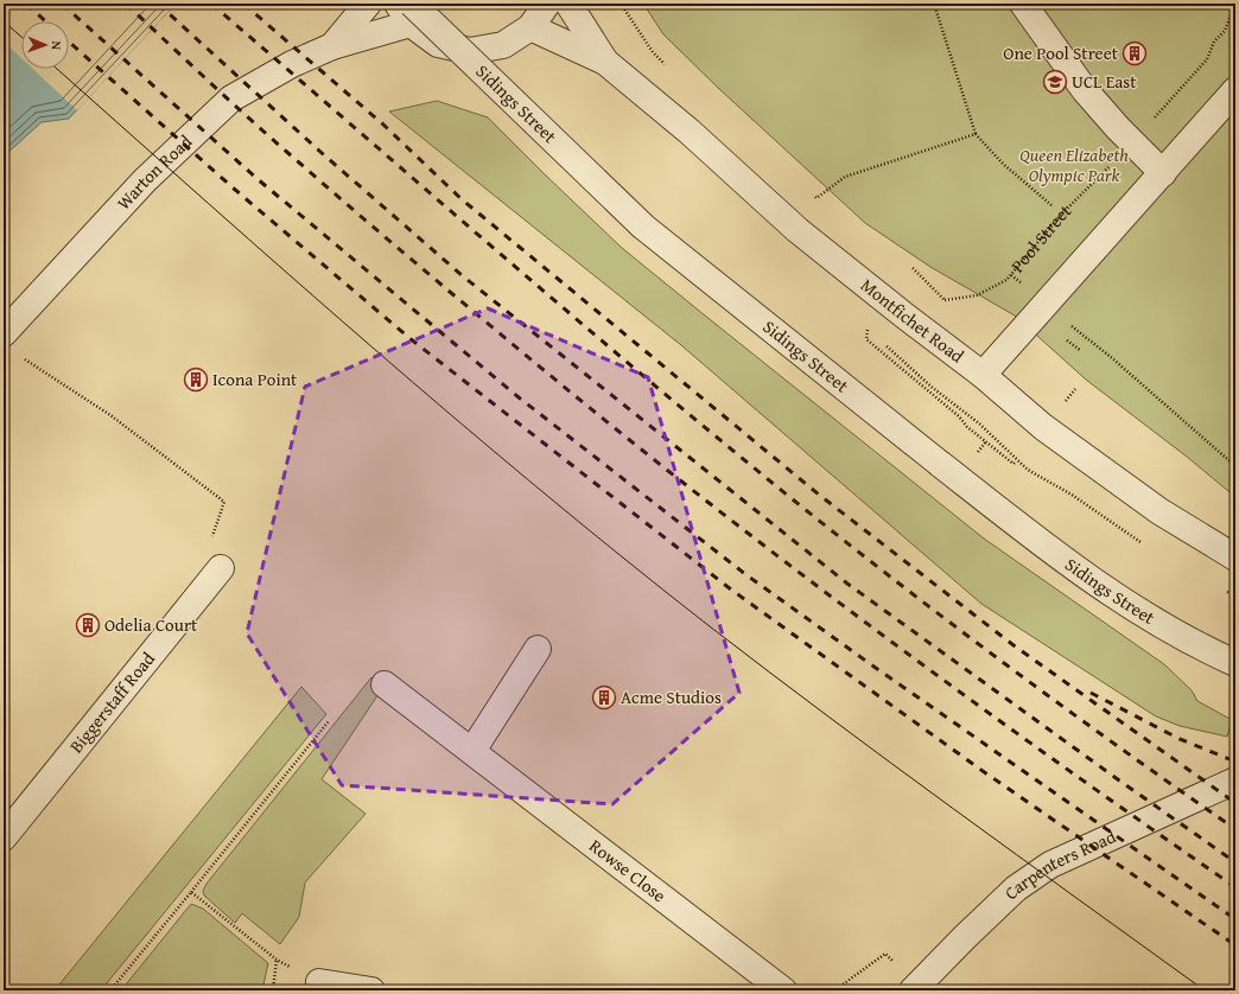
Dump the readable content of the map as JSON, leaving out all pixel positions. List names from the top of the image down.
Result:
{
  "streets": {
    "street": [
      "Sidings Street",
      "Warton Road",
      "Montfichet Road",
      "Biggerstaff Road",
      "Carpenters Road",
      "Rowse Close"
    ],
    "path": ["Pool Street"]
  },
  "crossings": [
    ["Sidings Street", "Warton Road"],
    ["Pool Street", "Montfichet Road"]
  ],
  "parks": ["Queen Elizabeth Olympic Park"],
  "places": {
    "building": [
      "One Pool Street",
      "Icona Point",
      "Odelia Court",
      "Acme Studios"
    ],
    "school or university": ["UCL East"]
  },
  "north": "right"
}
